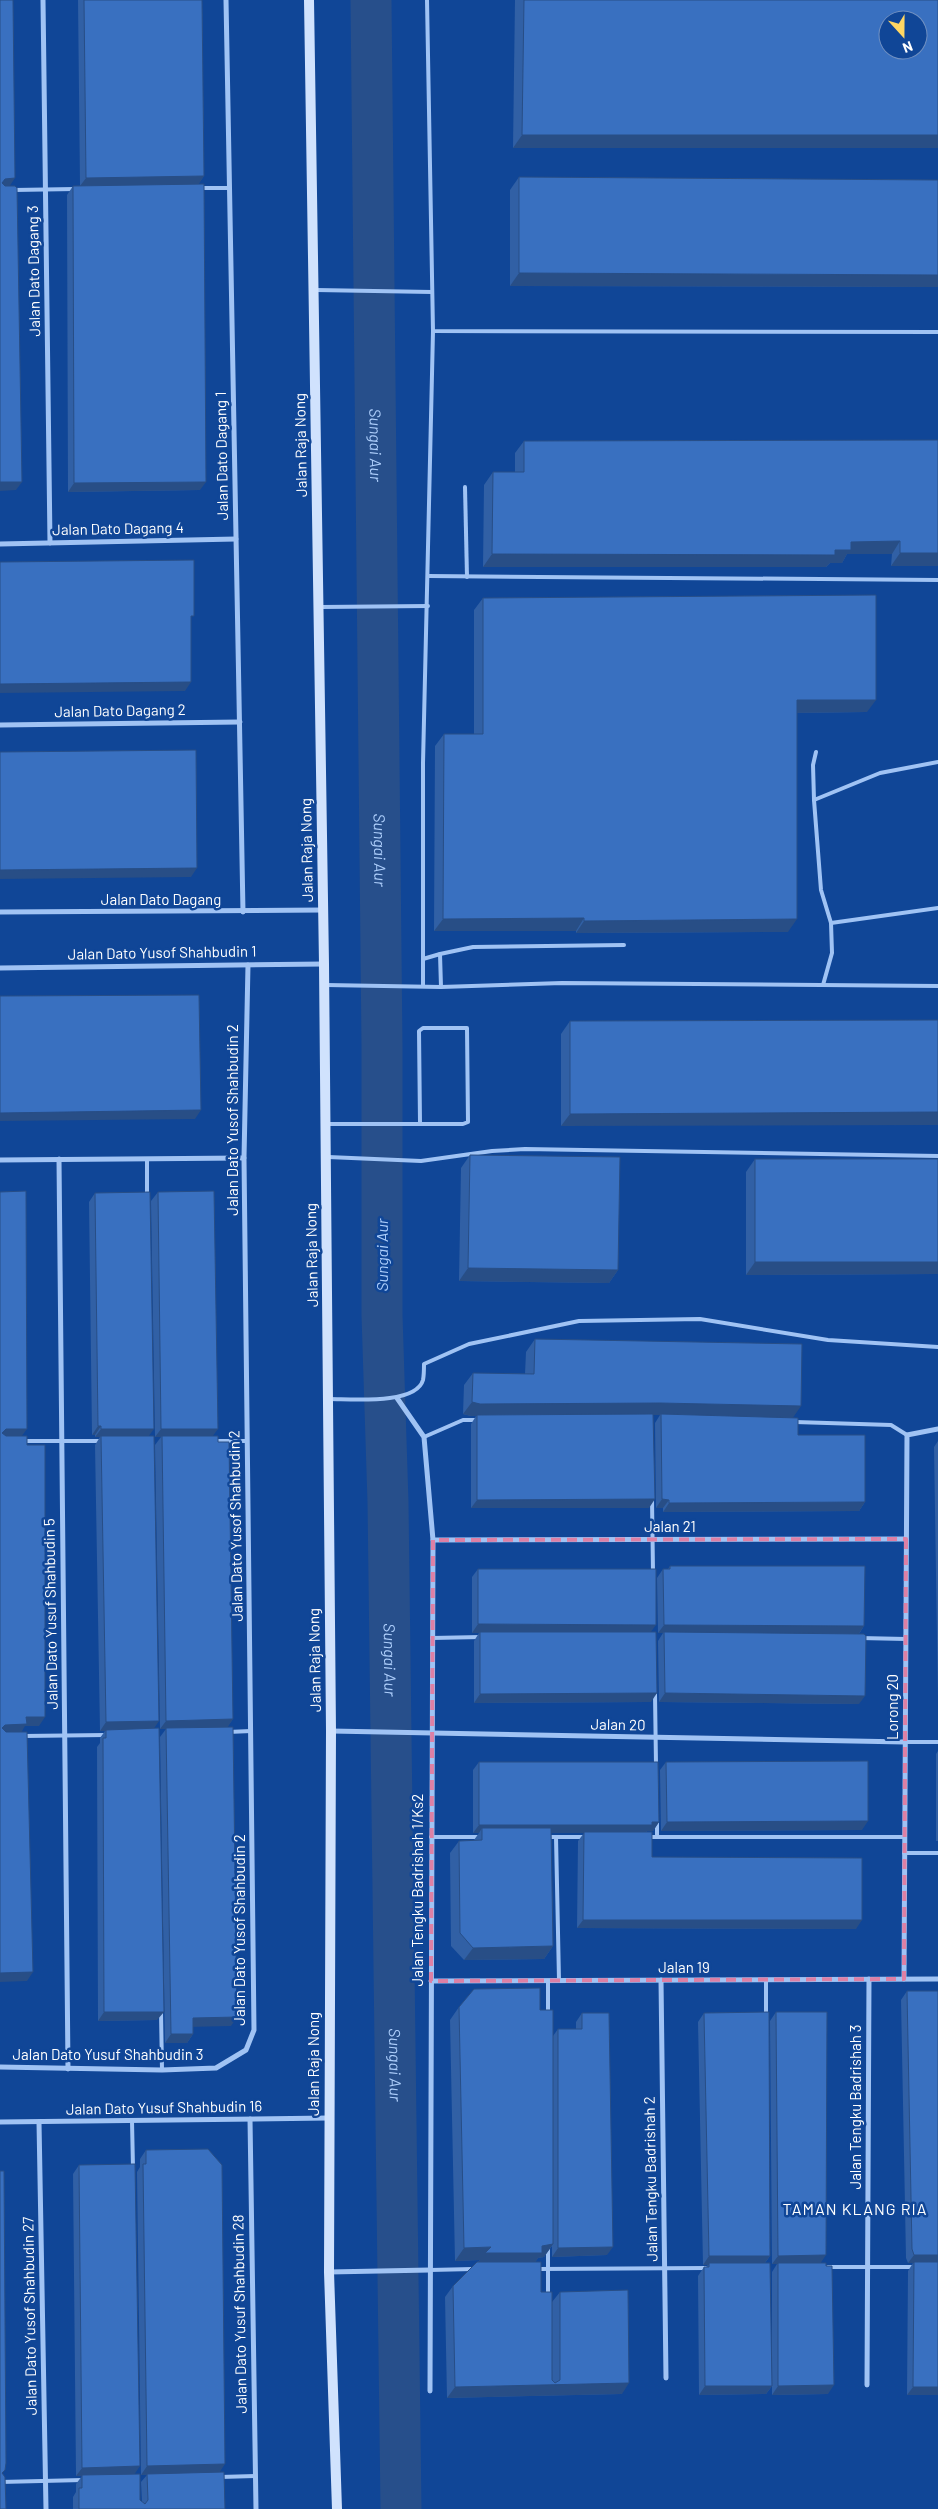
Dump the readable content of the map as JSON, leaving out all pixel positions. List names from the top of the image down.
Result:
{
  "streets": {
    "main road": ["Jalan Raja Nong"],
    "street": [
      "Jalan Dato Dagang 3",
      "Jalan Dato Dagang 1",
      "Jalan Dato Dagang 4",
      "Jalan Dato Dagang 2",
      "Jalan Dato Dagang",
      "Jalan Dato Yusof Shahbudin 1",
      "Jalan Dato Yusof Shahbudin 2",
      "Jalan 21",
      "Jalan Dato Yusuf Shahbudin 5",
      "Lorong 20",
      "Jalan 20",
      "Jalan Tengku Badrishah 1/Ks2",
      "Jalan 19",
      "Jalan Dato Yusuf Shahbudin 3",
      "Jalan Tengku Badrishah 3",
      "Jalan Dato Yusuf Shahbudin 16",
      "Jalan Tengku Badrishah 2",
      "Jalan Dato Yusuf Shahbudin 28",
      "Jalan Dato Yusof Shahbudin 27"
    ]
  },
  "crossings": [
    ["Jalan Dato Dagang 3", "Jalan Dato Dagang 4"],
    ["Jalan Raja Nong", "Jalan Dato Dagang"],
    ["Jalan Raja Nong", "Jalan Dato Yusof Shahbudin 1"],
    ["Jalan Raja Nong", "Jalan 20"],
    ["Jalan Raja Nong", "Jalan Dato Yusuf Shahbudin 16"],
    ["Jalan Dato Dagang 1", "Jalan Dato Dagang 4"],
    ["Jalan Dato Dagang 1", "Jalan Dato Dagang 2"],
    ["Jalan Dato Dagang 1", "Jalan Dato Dagang"],
    ["Jalan Dato Yusof Shahbudin 1", "Jalan Dato Yusof Shahbudin 2"],
    ["Jalan Dato Yusof Shahbudin 2", "Jalan Dato Yusuf Shahbudin 3"],
    ["Jalan 21", "Lorong 20"],
    ["Jalan 21", "Jalan Tengku Badrishah 1/Ks2"],
    ["Jalan Dato Yusuf Shahbudin 5", "Jalan Dato Yusuf Shahbudin 3"],
    ["Lorong 20", "Jalan 20"],
    ["Lorong 20", "Jalan 19"],
    ["Jalan 20", "Jalan Tengku Badrishah 1/Ks2"],
    ["Jalan Tengku Badrishah 1/Ks2", "Jalan 19"],
    ["Jalan 19", "Jalan Tengku Badrishah 3"],
    ["Jalan 19", "Jalan Tengku Badrishah 2"],
    ["Jalan Dato Yusuf Shahbudin 16", "Jalan Dato Yusuf Shahbudin 28"],
    ["Jalan Dato Yusuf Shahbudin 16", "Jalan Dato Yusof Shahbudin 27"]
  ],
  "districts": ["TAMAN KLANG RIA"],
  "water": ["Sungai Aur"],
  "north": "bottom"
}
